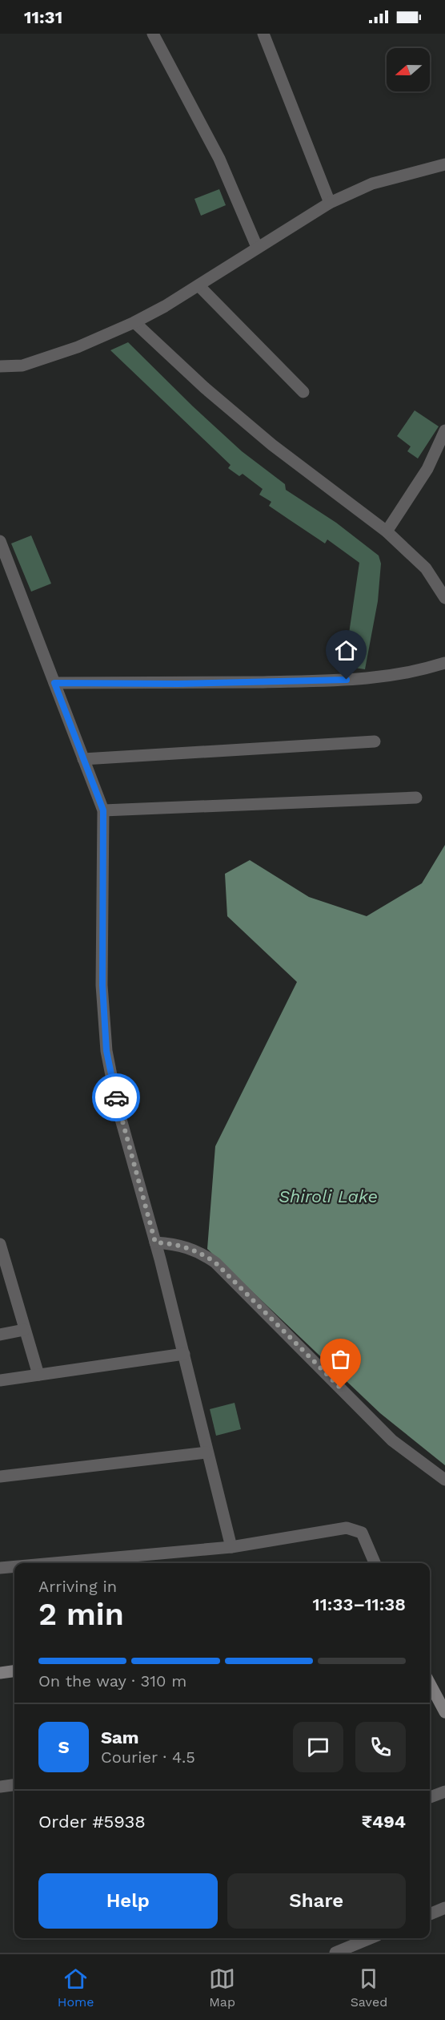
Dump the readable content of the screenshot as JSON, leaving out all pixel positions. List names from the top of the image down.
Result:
{
  "water": ["Shiroli Lake"],
  "north": "left",
  "page": {
    "status": "11:31",
    "heading": ["2 min", "Arriving in", "11:33–11:38"],
    "panel": [
      "Sam",
      "Courier · 4.5",
      "Order #5938",
      "₹494"
    ],
    "bar": "On the way · 310 m",
    "round": "S",
    "buttons": ["Help", "Share"],
    "tabs": ["Home", "Map", "Saved"]
  }
}
